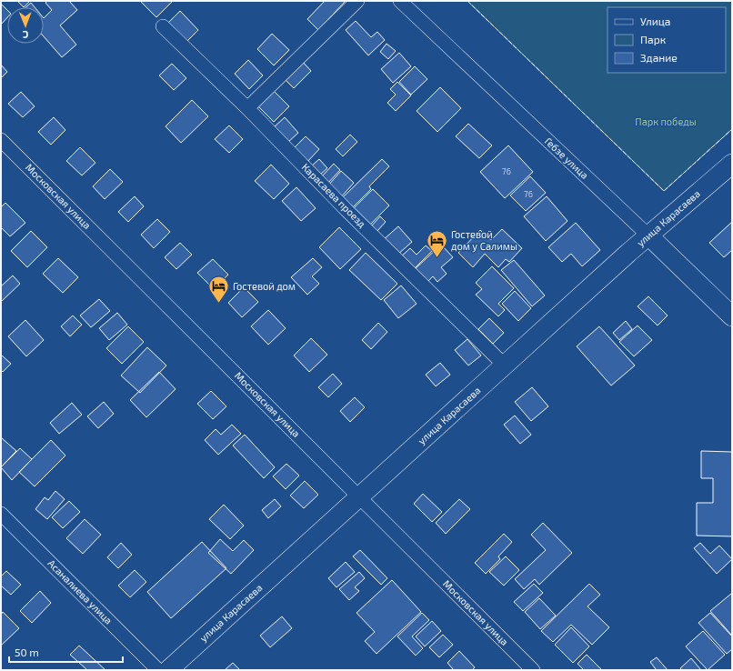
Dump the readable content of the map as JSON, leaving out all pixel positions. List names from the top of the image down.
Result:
{
  "streets": {
    "main road": ["Гебзе улица", "улица Карасаева"],
    "street": ["Карасаева проезд", "Московская улица", "Асаналиева улица"]
  },
  "crossings": [
    ["Гебзе улица", "улица Карасаева"],
    ["Карасаева проезд", "улица Карасаева"],
    ["Московская улица", "улица Карасаева"]
  ],
  "parks": ["Парк победы"],
  "places": {
    "hotel": ["Гостевой дом у Салимы", "Гостевой дом"]
  },
  "house_numbers": ["76", "76"],
  "legend": ["Улица", "Парк", "Здание"],
  "scale_bar": "50 m",
  "north": "bottom"
}
